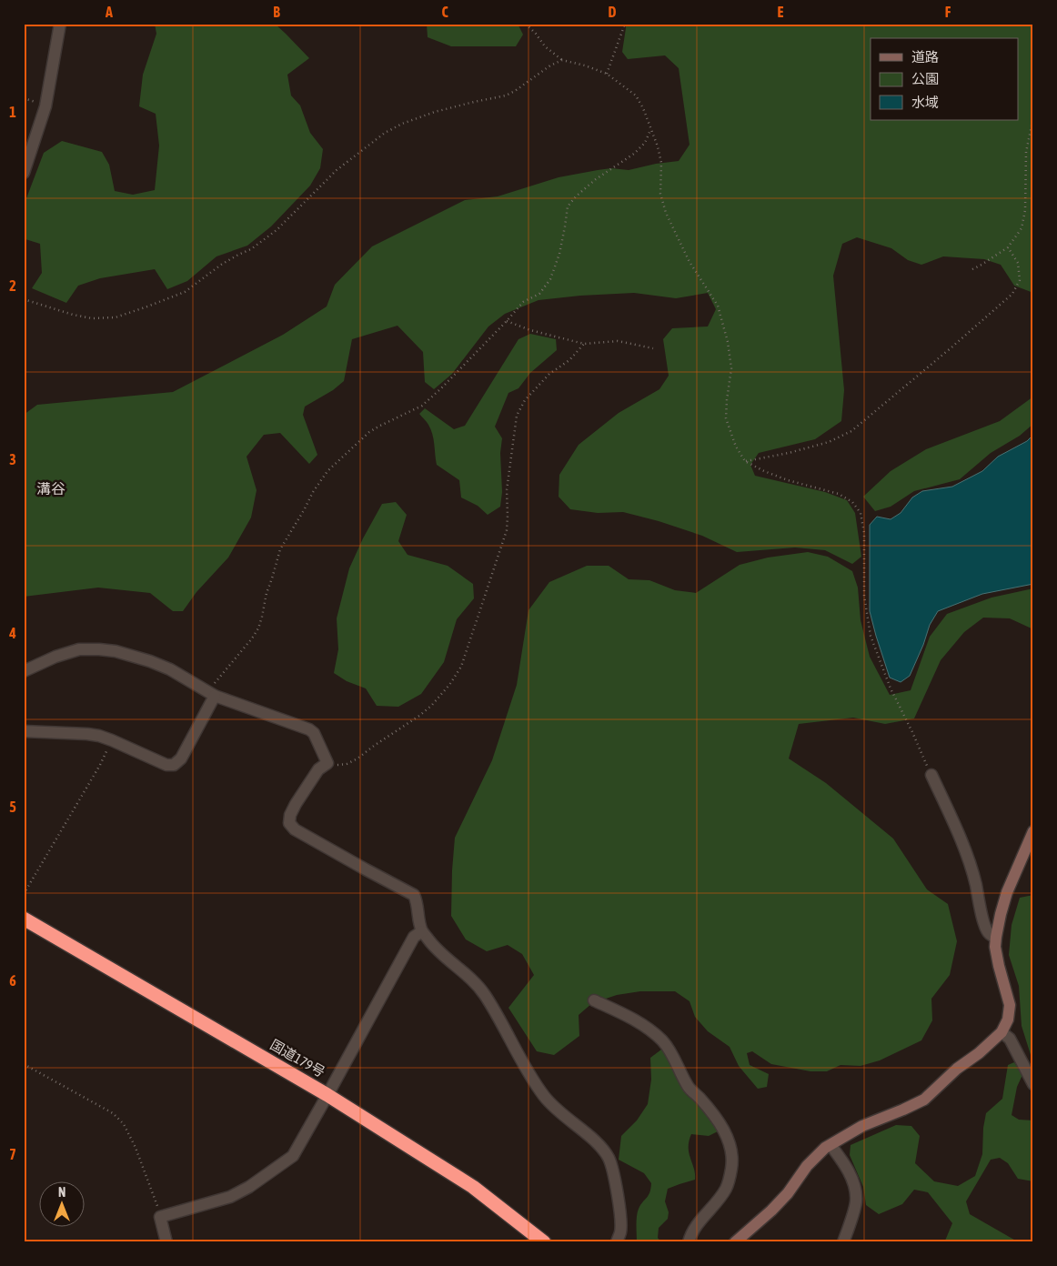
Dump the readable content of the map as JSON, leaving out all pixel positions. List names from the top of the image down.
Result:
{
  "streets": {
    "highway": ["国道179号"]
  },
  "districts": ["溝谷"],
  "legend": ["道路", "公園", "水域"],
  "north": "top",
  "grid": {
    "columns": [
      "A",
      "B",
      "C",
      "D",
      "E",
      "F"
    ],
    "rows": [
      "1",
      "2",
      "3",
      "4",
      "5",
      "6",
      "7"
    ]
  }
}
